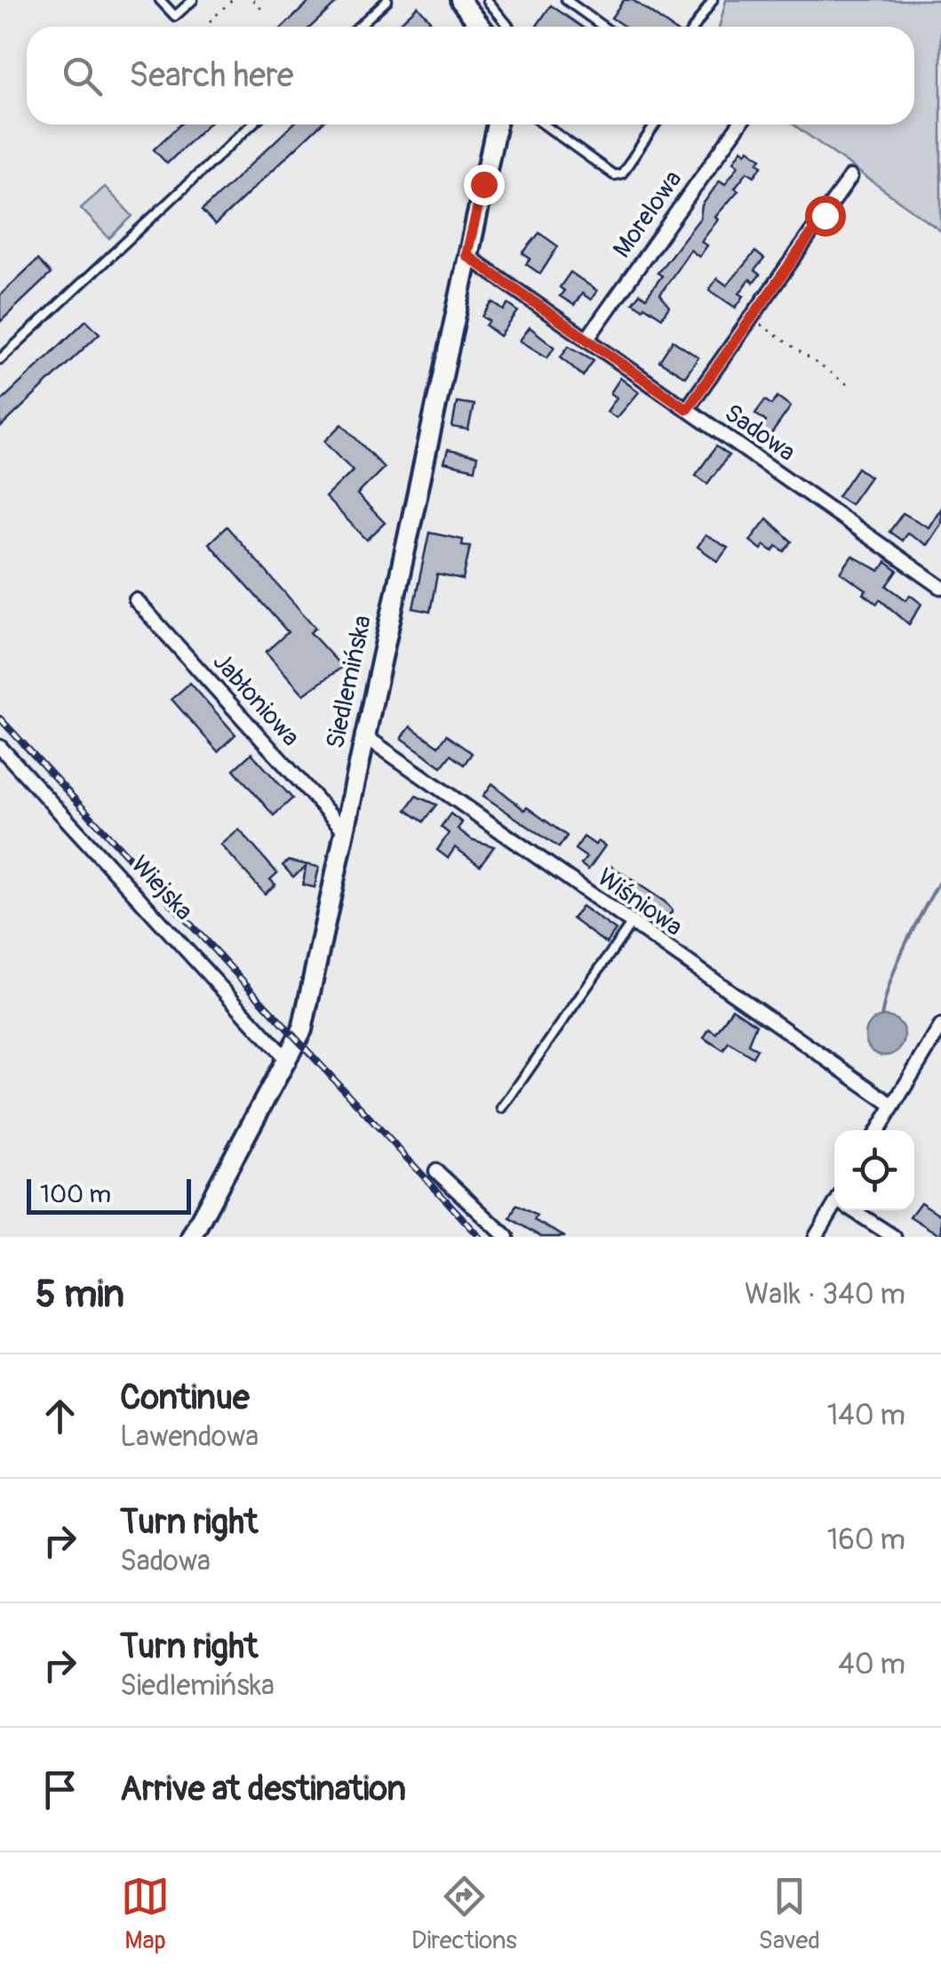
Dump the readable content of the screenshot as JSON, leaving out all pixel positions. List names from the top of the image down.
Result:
{
  "streets": {
    "street": [
      "Morelowa",
      "Sadowa",
      "Siedlemińska",
      "Jabłoniowa",
      "Wiejska",
      "Wiśniowa"
    ]
  },
  "crossings": [
    ["Morelowa", "Sadowa"],
    ["Sadowa", "Siedlemińska"],
    ["Siedlemińska", "Jabłoniowa"],
    ["Siedlemińska", "Wiejska"],
    ["Siedlemińska", "Wiśniowa"]
  ],
  "scale_bar": "100 m",
  "page": {
    "search": "Search here",
    "scale": "100 m",
    "heading": ["5 min", "Walk · 340 m"],
    "list": [
      ["Continue", "Lawendowa", "140 m"],
      ["Turn right", "Sadowa", "160 m"],
      ["Turn right", "Siedlemińska", "40 m"],
      "Arrive at destination"
    ],
    "nav": ["Map", "Directions", "Saved"]
  }
}
